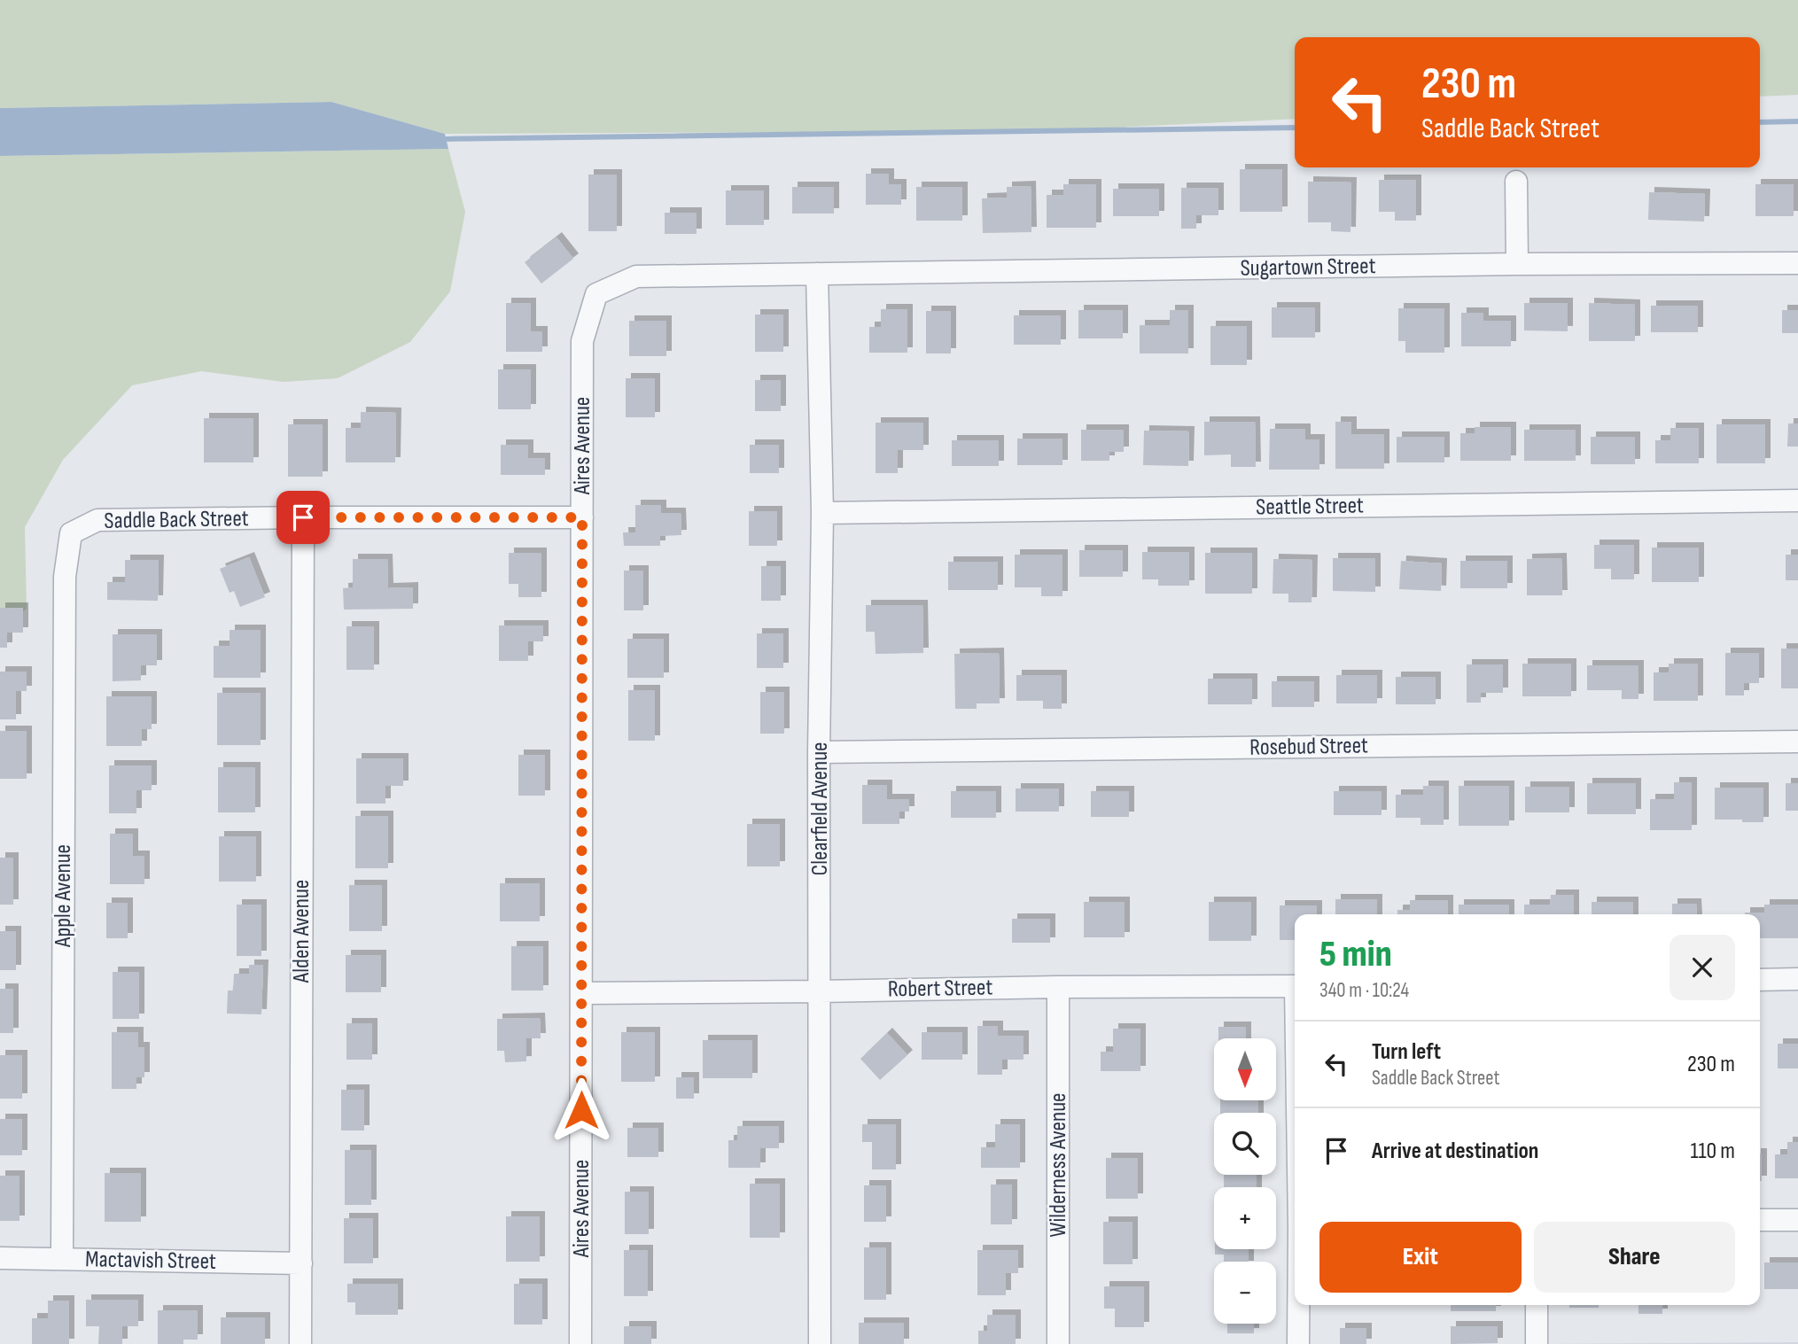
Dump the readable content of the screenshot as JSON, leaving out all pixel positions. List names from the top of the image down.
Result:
{
  "streets": {
    "street": [
      "Sugartown Street",
      "Aires Avenue",
      "Seattle Street",
      "Saddle Back Street",
      "Rosebud Street",
      "Clearfield Avenue",
      "Apple Avenue",
      "Alden Avenue",
      "Robert Street",
      "Wilderness Avenue",
      "Mactavish Street"
    ]
  },
  "crossings": [
    ["Sugartown Street", "Aires Avenue"],
    ["Sugartown Street", "Clearfield Avenue"],
    ["Aires Avenue", "Saddle Back Street"],
    ["Aires Avenue", "Clearfield Avenue"],
    ["Aires Avenue", "Robert Street"],
    ["Seattle Street", "Clearfield Avenue"],
    ["Saddle Back Street", "Apple Avenue"],
    ["Saddle Back Street", "Alden Avenue"],
    ["Rosebud Street", "Clearfield Avenue"],
    ["Clearfield Avenue", "Robert Street"],
    ["Apple Avenue", "Mactavish Street"],
    ["Alden Avenue", "Mactavish Street"],
    ["Robert Street", "Wilderness Avenue"]
  ],
  "north": "bottom",
  "page": {
    "turn": ["230 m", "Saddle Back Street"],
    "heading": ["5 min", "340 m · 10:24"],
    "list": [
      {
        "name": "Turn left",
        "note": "Saddle Back Street",
        "value": "230 m"
      },
      {
        "name": "Arrive at destination",
        "value": "110 m"
      }
    ],
    "map_buttons": ["+", "−"],
    "buttons": ["Exit", "Share"]
  }
}
